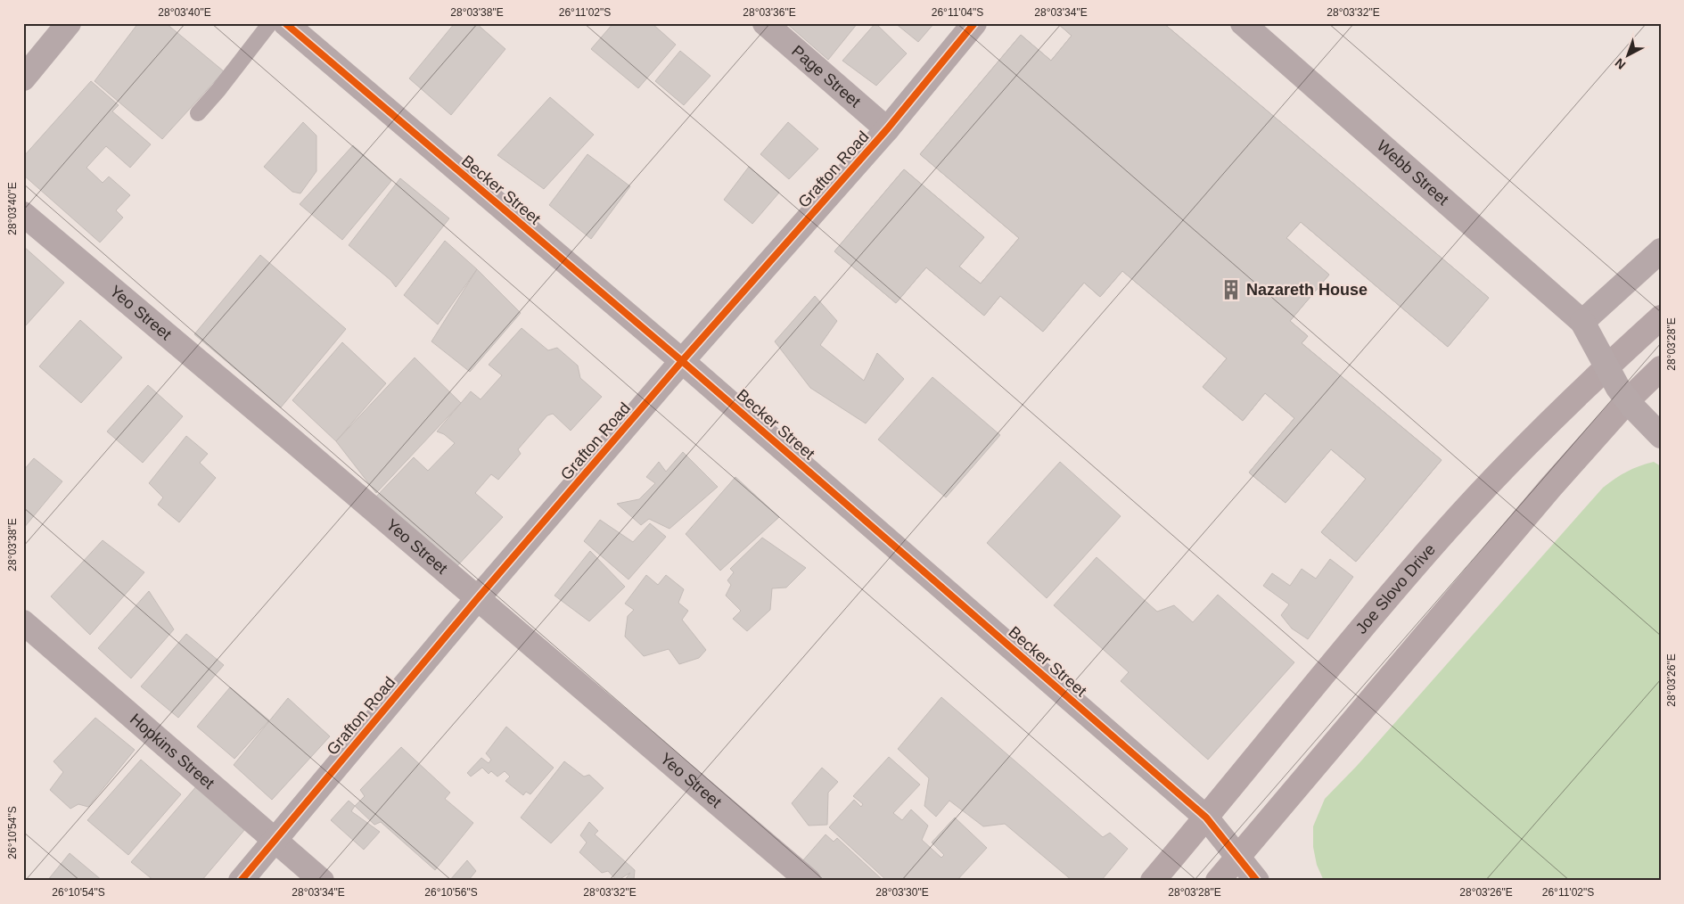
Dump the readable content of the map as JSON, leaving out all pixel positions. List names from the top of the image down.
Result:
{
  "streets": {
    "main road": ["Joe Slovo Drive"],
    "street": [
      "Page Street",
      "Grafton Road",
      "Webb Street",
      "Becker Street",
      "Yeo Street",
      "Hopkins Street"
    ]
  },
  "crossings": [
    ["Page Street", "Grafton Road"],
    ["Grafton Road", "Becker Street"],
    ["Grafton Road", "Yeo Street"],
    ["Grafton Road", "Hopkins Street"],
    ["Becker Street", "Joe Slovo Drive"]
  ],
  "places": {
    "building": ["Nazareth House"]
  },
  "north": "bottom left",
  "coordinates": [
    "28°03'40\"E",
    "28°03'38\"E",
    "26°11'02\"S",
    "28°03'36\"E",
    "26°11'04\"S",
    "28°03'34\"E",
    "28°03'32\"E",
    "28°03'28\"E",
    "28°03'26\"E",
    "26°10'54\"S",
    "26°10'56\"S",
    "28°03'30\"E"
  ]
}
